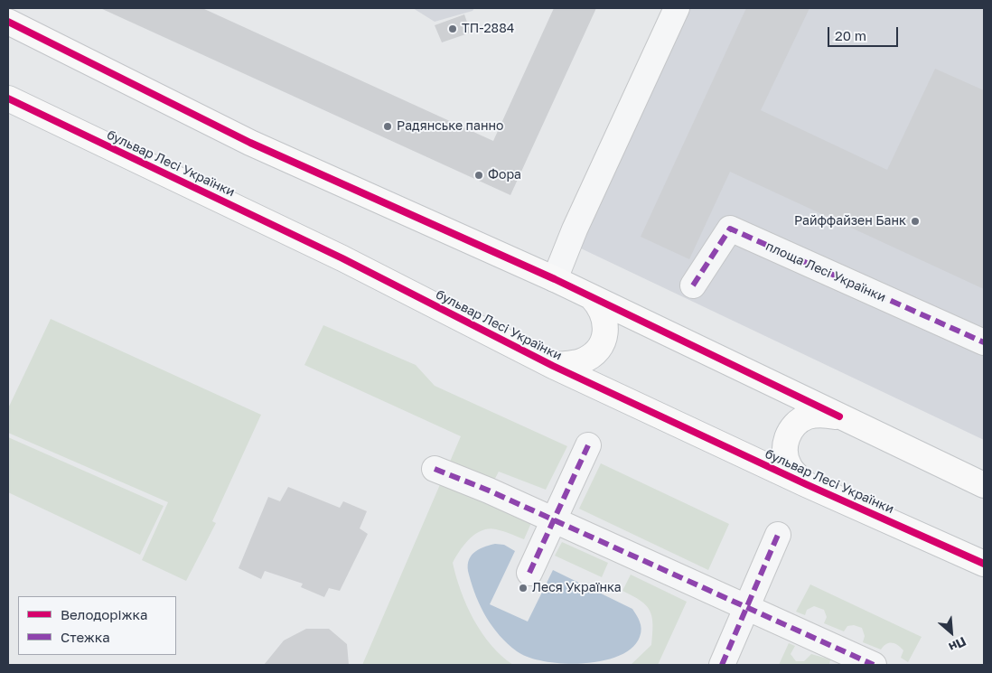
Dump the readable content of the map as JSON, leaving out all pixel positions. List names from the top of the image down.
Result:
{
  "streets": {
    "main road": ["бульвар Лесі Українки"],
    "street": ["площа Лесі Українки"]
  },
  "places": [
    "ТП-2884",
    "Радянське панно",
    "Фора",
    "Райффайзен Банк",
    "Леся Українка"
  ],
  "legend": ["Велодоріжка", "Стежка"],
  "scale_bar": "20 m",
  "north": "bottom right"
}
